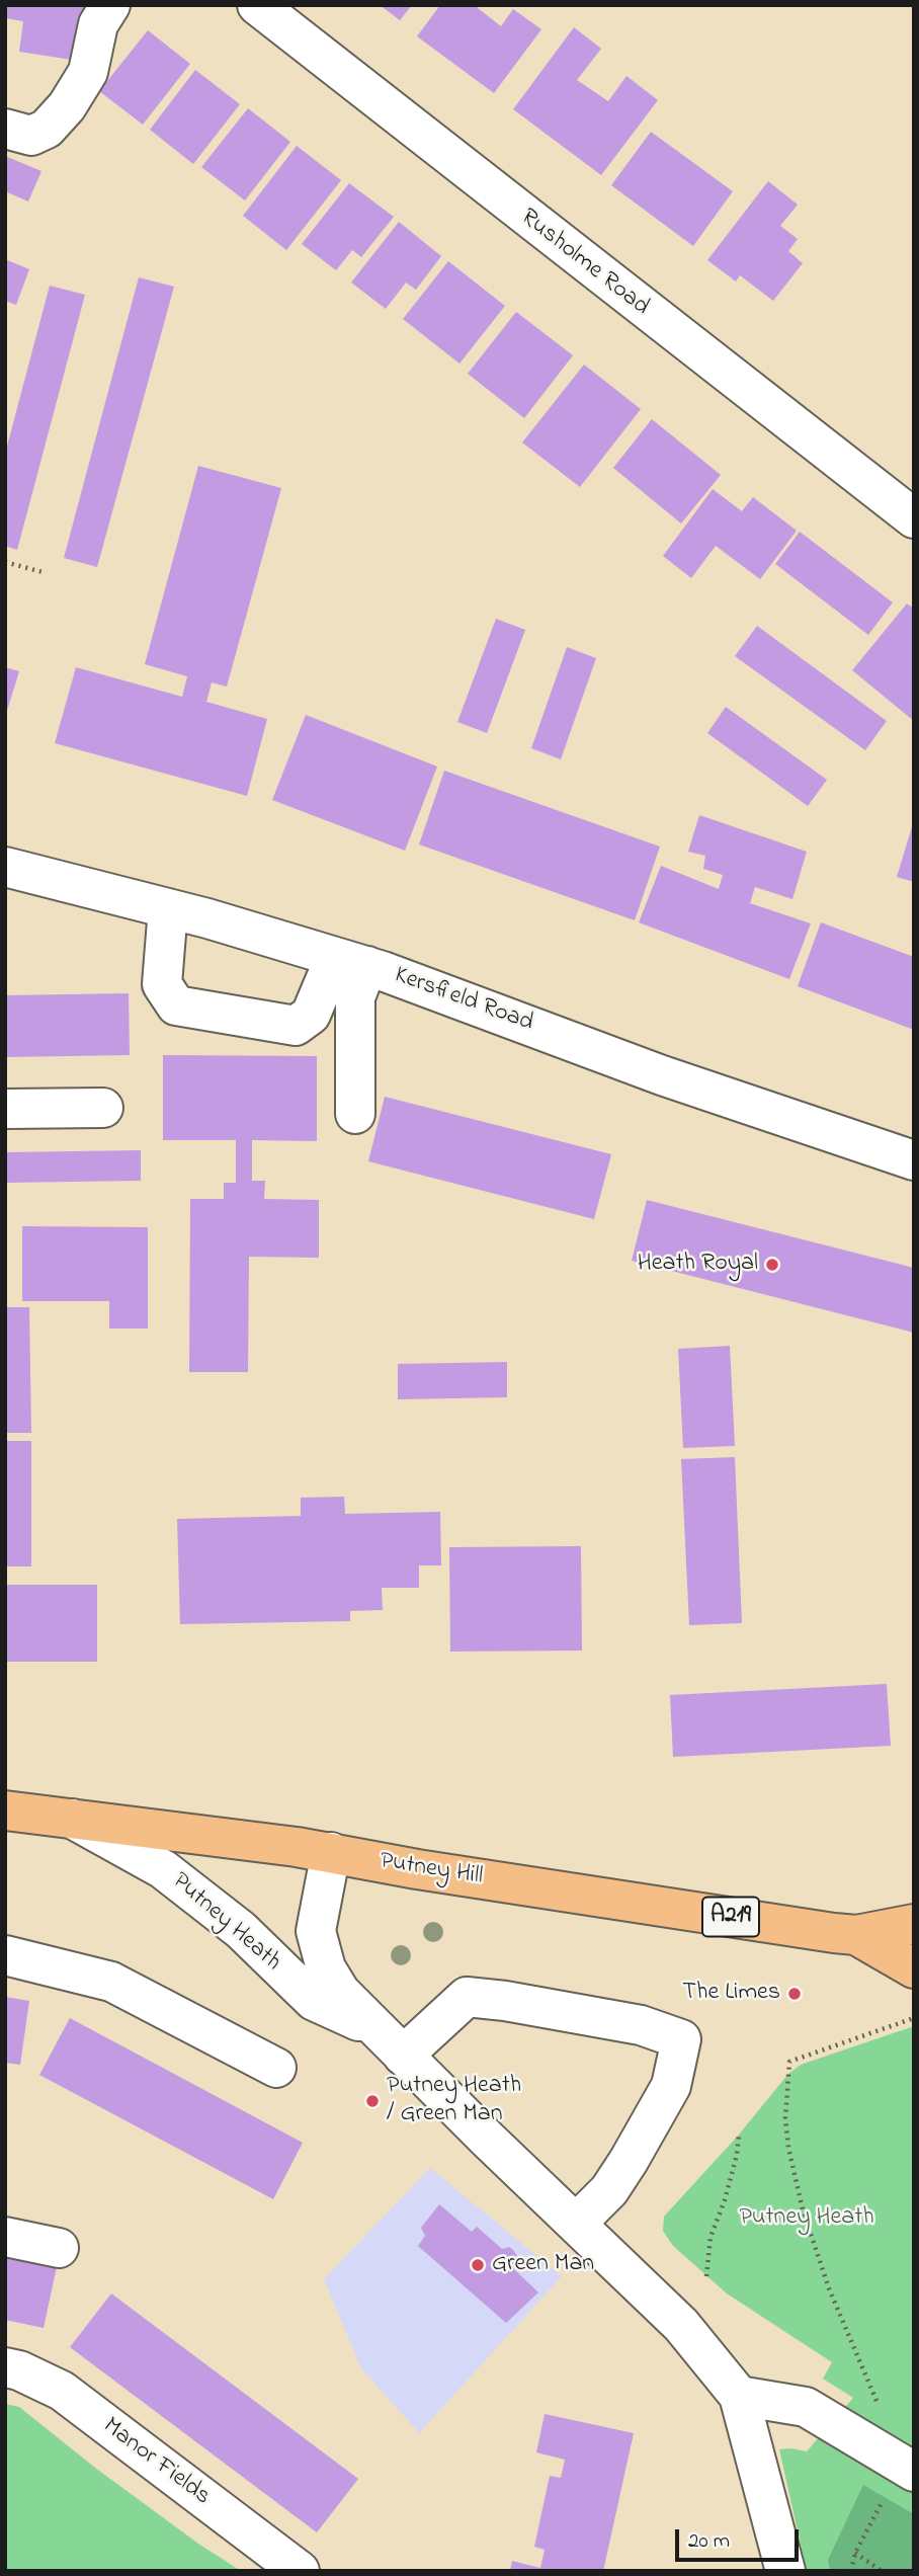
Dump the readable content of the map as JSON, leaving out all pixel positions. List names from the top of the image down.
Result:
{
  "streets": {
    "main road": ["Putney Hill", "A219"],
    "street": [
      "Rusholme Road",
      "Kersfield Road",
      "Putney Heath",
      "Manor Fields"
    ]
  },
  "crossings": [
    ["Putney Hill", "A219"],
    ["Putney Hill", "Putney Heath"]
  ],
  "parks": ["Putney Heath"],
  "places": [
    "Heath Royal",
    "The Limes",
    "Putney Heath / Green Man",
    "Green Man"
  ],
  "scale_bar": "20 m"
}
